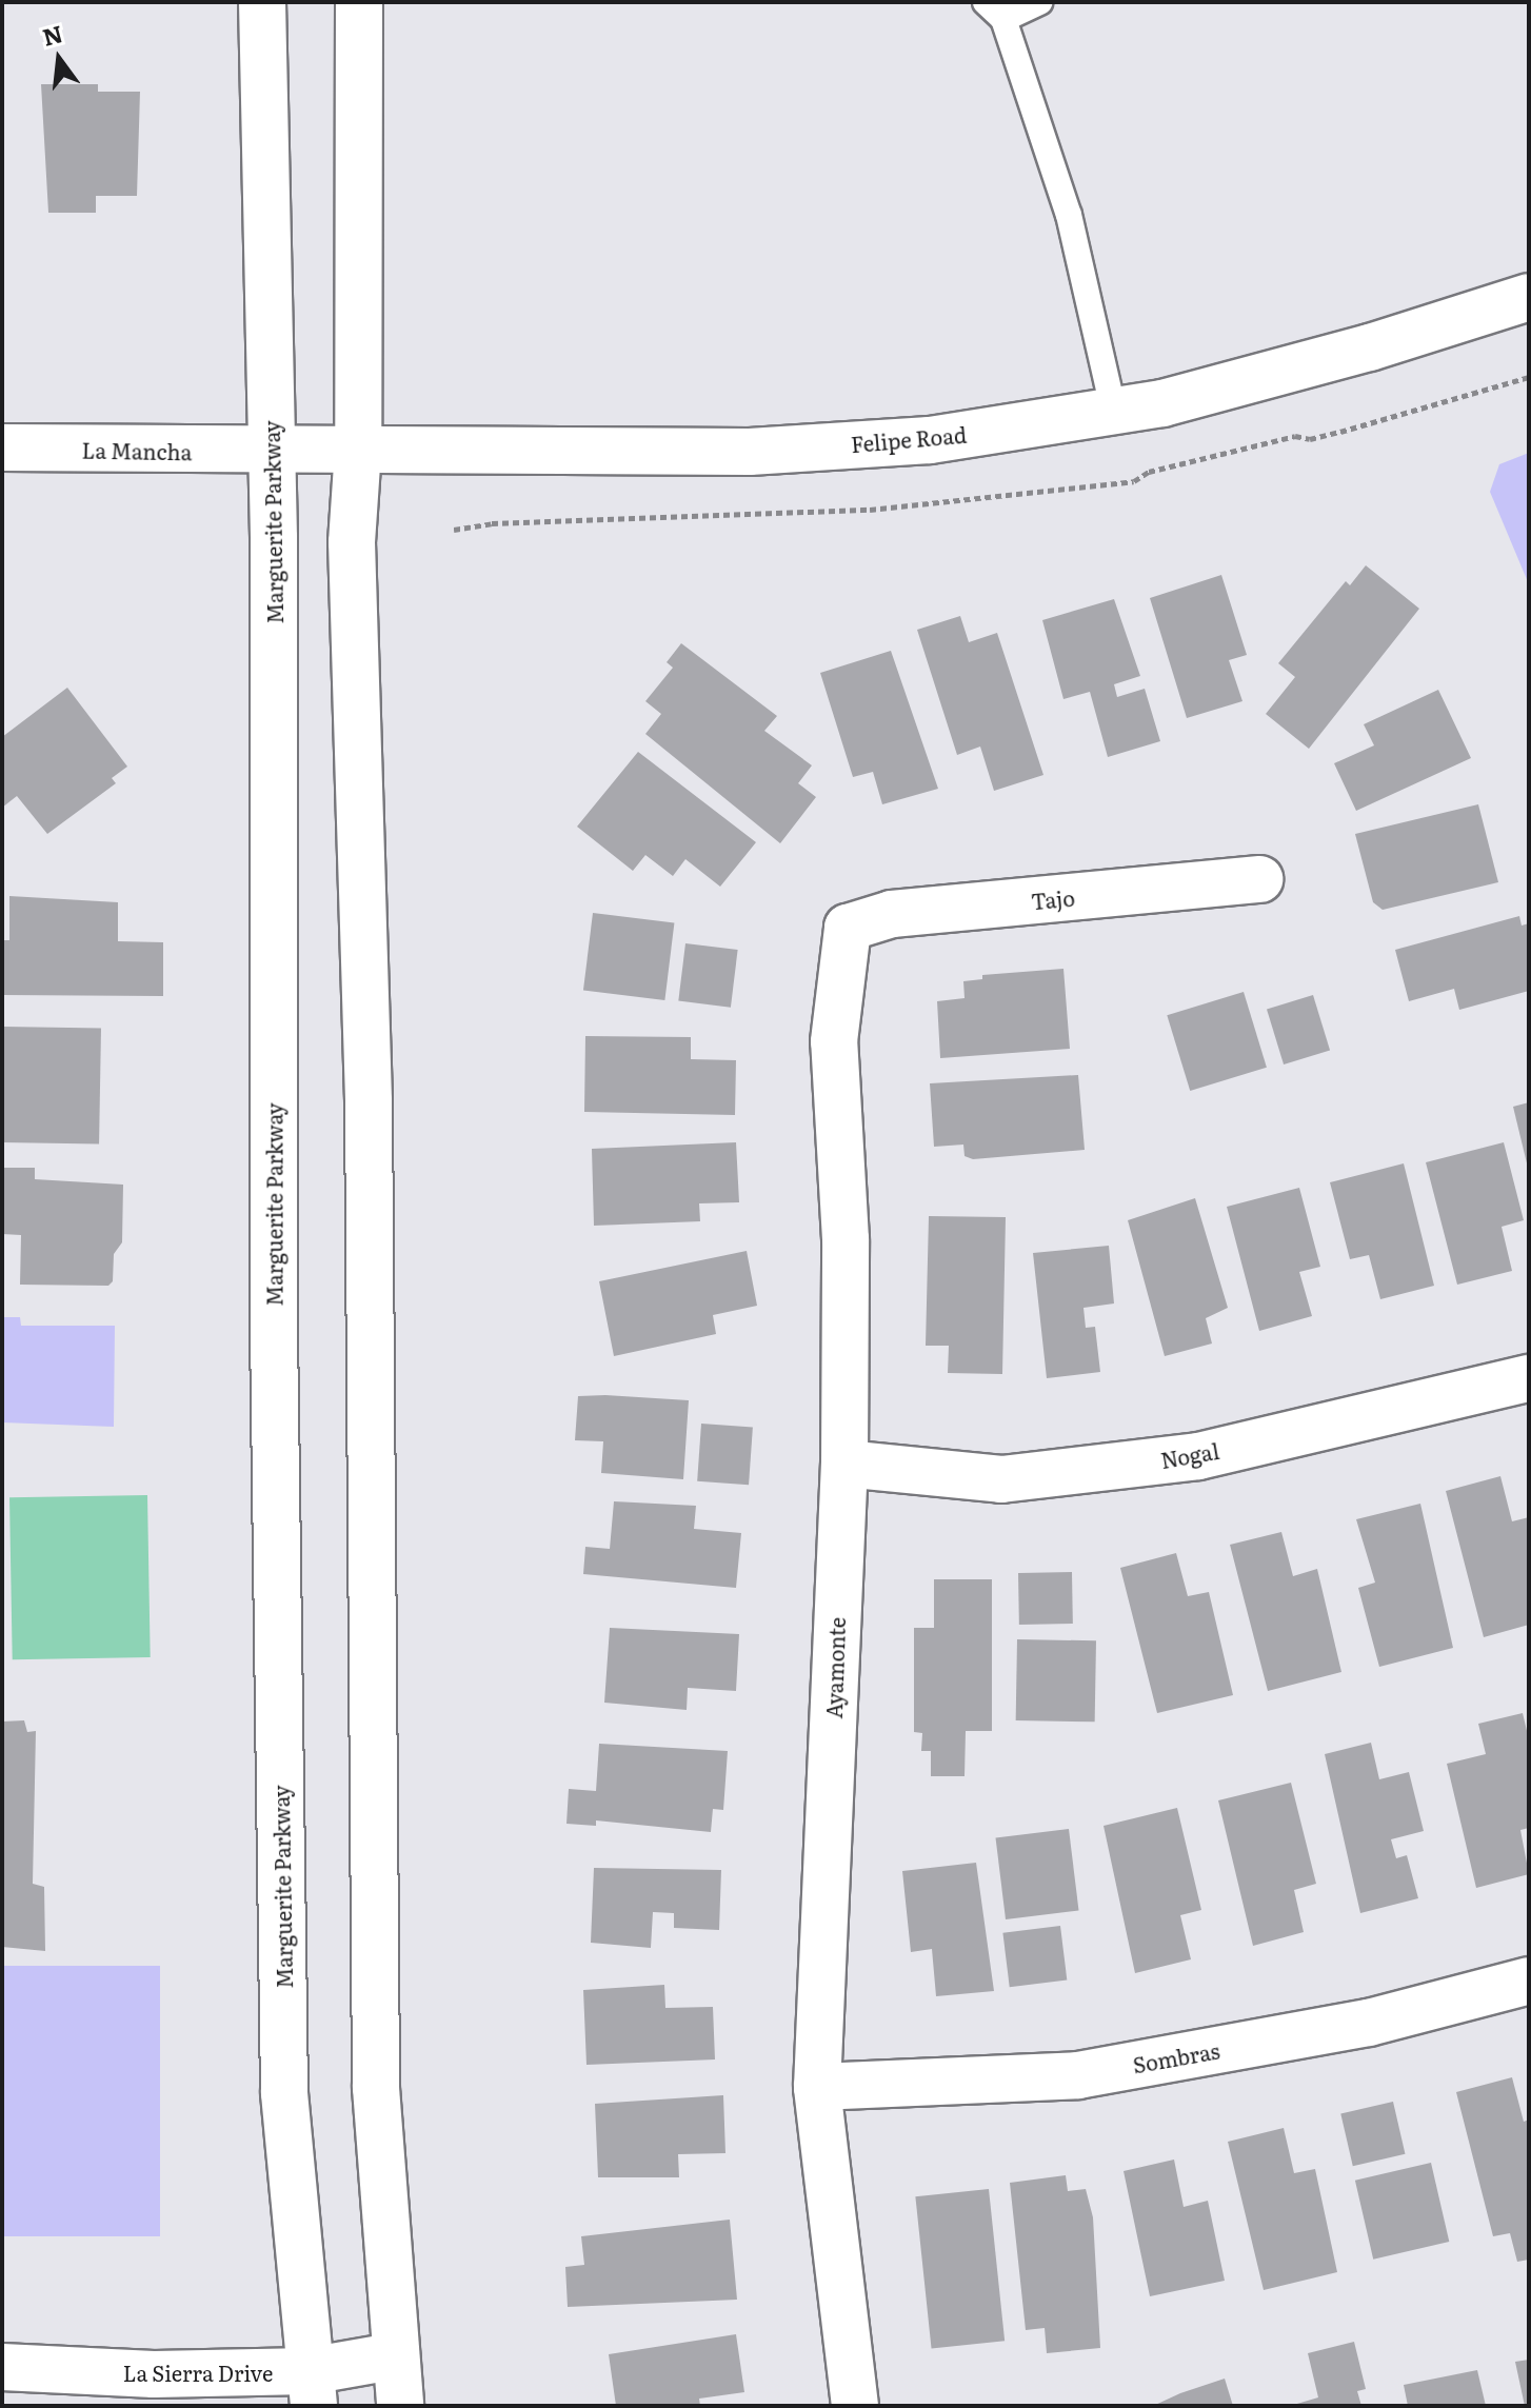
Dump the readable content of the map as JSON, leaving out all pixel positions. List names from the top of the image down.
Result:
{
  "streets": {
    "main road": [
      "Felipe Road",
      "La Mancha",
      "Marguerite Parkway",
      "Tajo",
      "Nogal",
      "Ayamonte",
      "Sombras",
      "La Sierra Drive"
    ]
  },
  "crossings": [
    ["Felipe Road", "La Mancha"],
    ["Felipe Road", "Marguerite Parkway"],
    ["La Mancha", "Marguerite Parkway"],
    ["Marguerite Parkway", "La Sierra Drive"],
    ["Tajo", "Ayamonte"],
    ["Nogal", "Ayamonte"],
    ["Ayamonte", "Sombras"]
  ],
  "north": "top"
}
